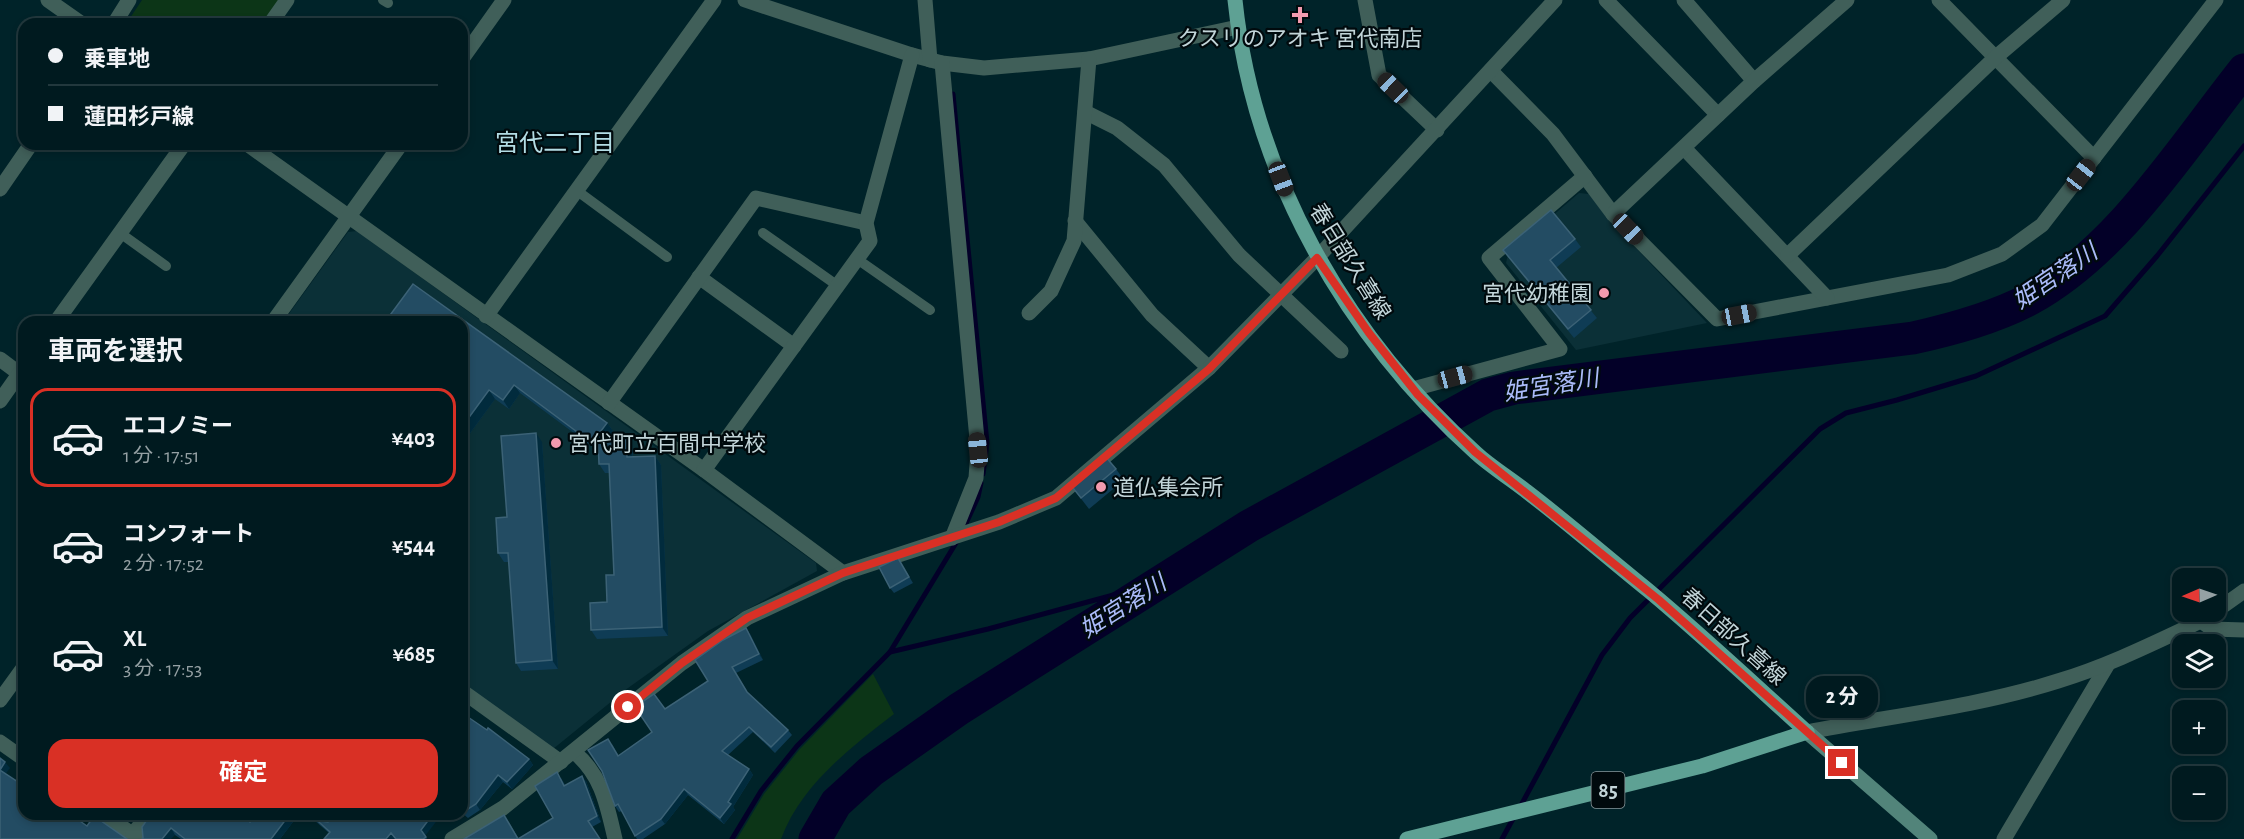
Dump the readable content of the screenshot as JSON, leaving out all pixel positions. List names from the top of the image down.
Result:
{
  "streets": {
    "main road": ["春日部久喜線", "85"]
  },
  "crossings": [
    ["春日部久喜線", "85"]
  ],
  "districts": ["宮代二丁目"],
  "water": ["姫宮落川"],
  "places": {
    "health": ["クスリのアオキ 宮代南店"],
    "other": ["宮代幼稚園", "宮代町立百間中学校", "道仏集会所"]
  },
  "north": "left",
  "page": {
    "banner": ["乗車地", "蓮田杉戸線"],
    "heading": "車両を選択",
    "list": [
      {
        "name": "エコノミー",
        "note": "1 分 · 17:51",
        "value": "¥403"
      },
      {
        "name": "コンフォート",
        "note": "2 分 · 17:52",
        "value": "¥544"
      },
      {
        "name": "XL",
        "note": "3 分 · 17:53",
        "value": "¥685"
      }
    ],
    "map_buttons": ["+", "−"],
    "bubble": "2 分",
    "buttons": "確定"
  }
}
